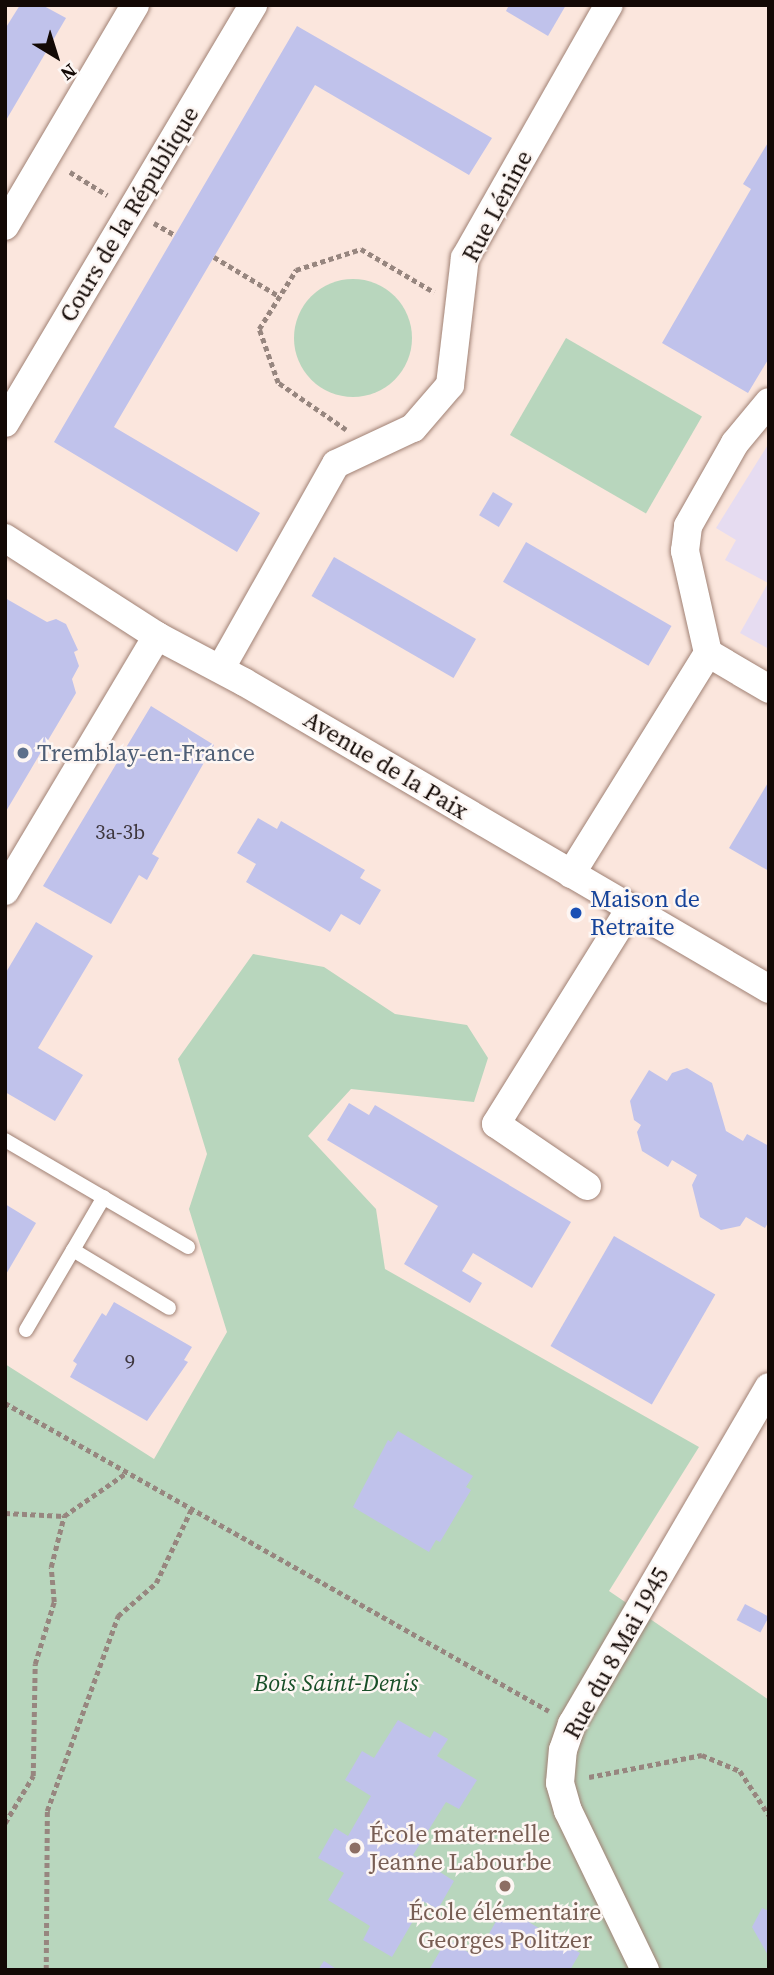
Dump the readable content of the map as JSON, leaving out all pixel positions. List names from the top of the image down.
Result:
{
  "streets": {
    "street": [
      "Rue Lénine",
      "Cours de la République",
      "Avenue de la Paix",
      "Rue du 8 Mai 1945"
    ]
  },
  "crossings": [
    ["Rue Lénine", "Avenue de la Paix"]
  ],
  "parks": ["Bois Saint-Denis"],
  "places": [
    "Tremblay-en-France",
    "Maison de Retraite",
    "École maternelle Jeanne Labourbe",
    "École élémentaire Georges Politzer"
  ],
  "house_numbers": ["3a-3b", "9"],
  "north": "bottom right"
}
